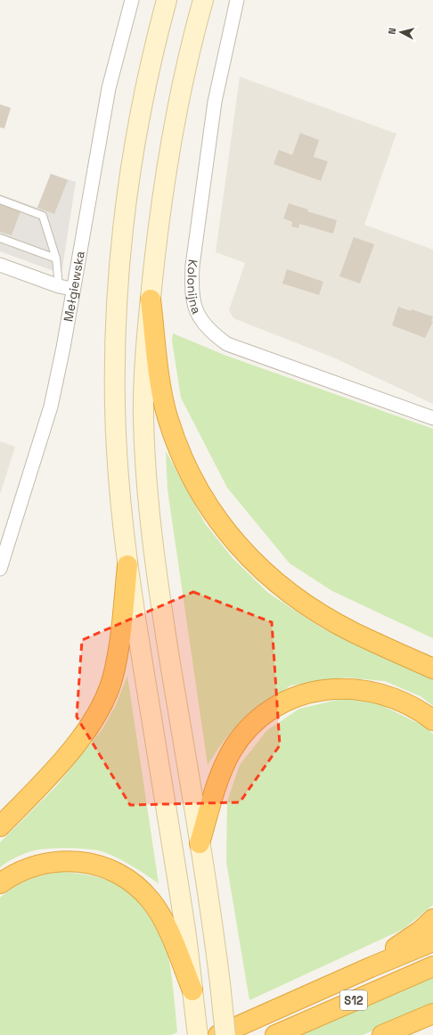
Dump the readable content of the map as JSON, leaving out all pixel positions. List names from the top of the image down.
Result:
{
  "streets": {
    "highway": ["S12"],
    "street": ["Kolonijna", "Mełgiewska"]
  },
  "north": "left"
}
